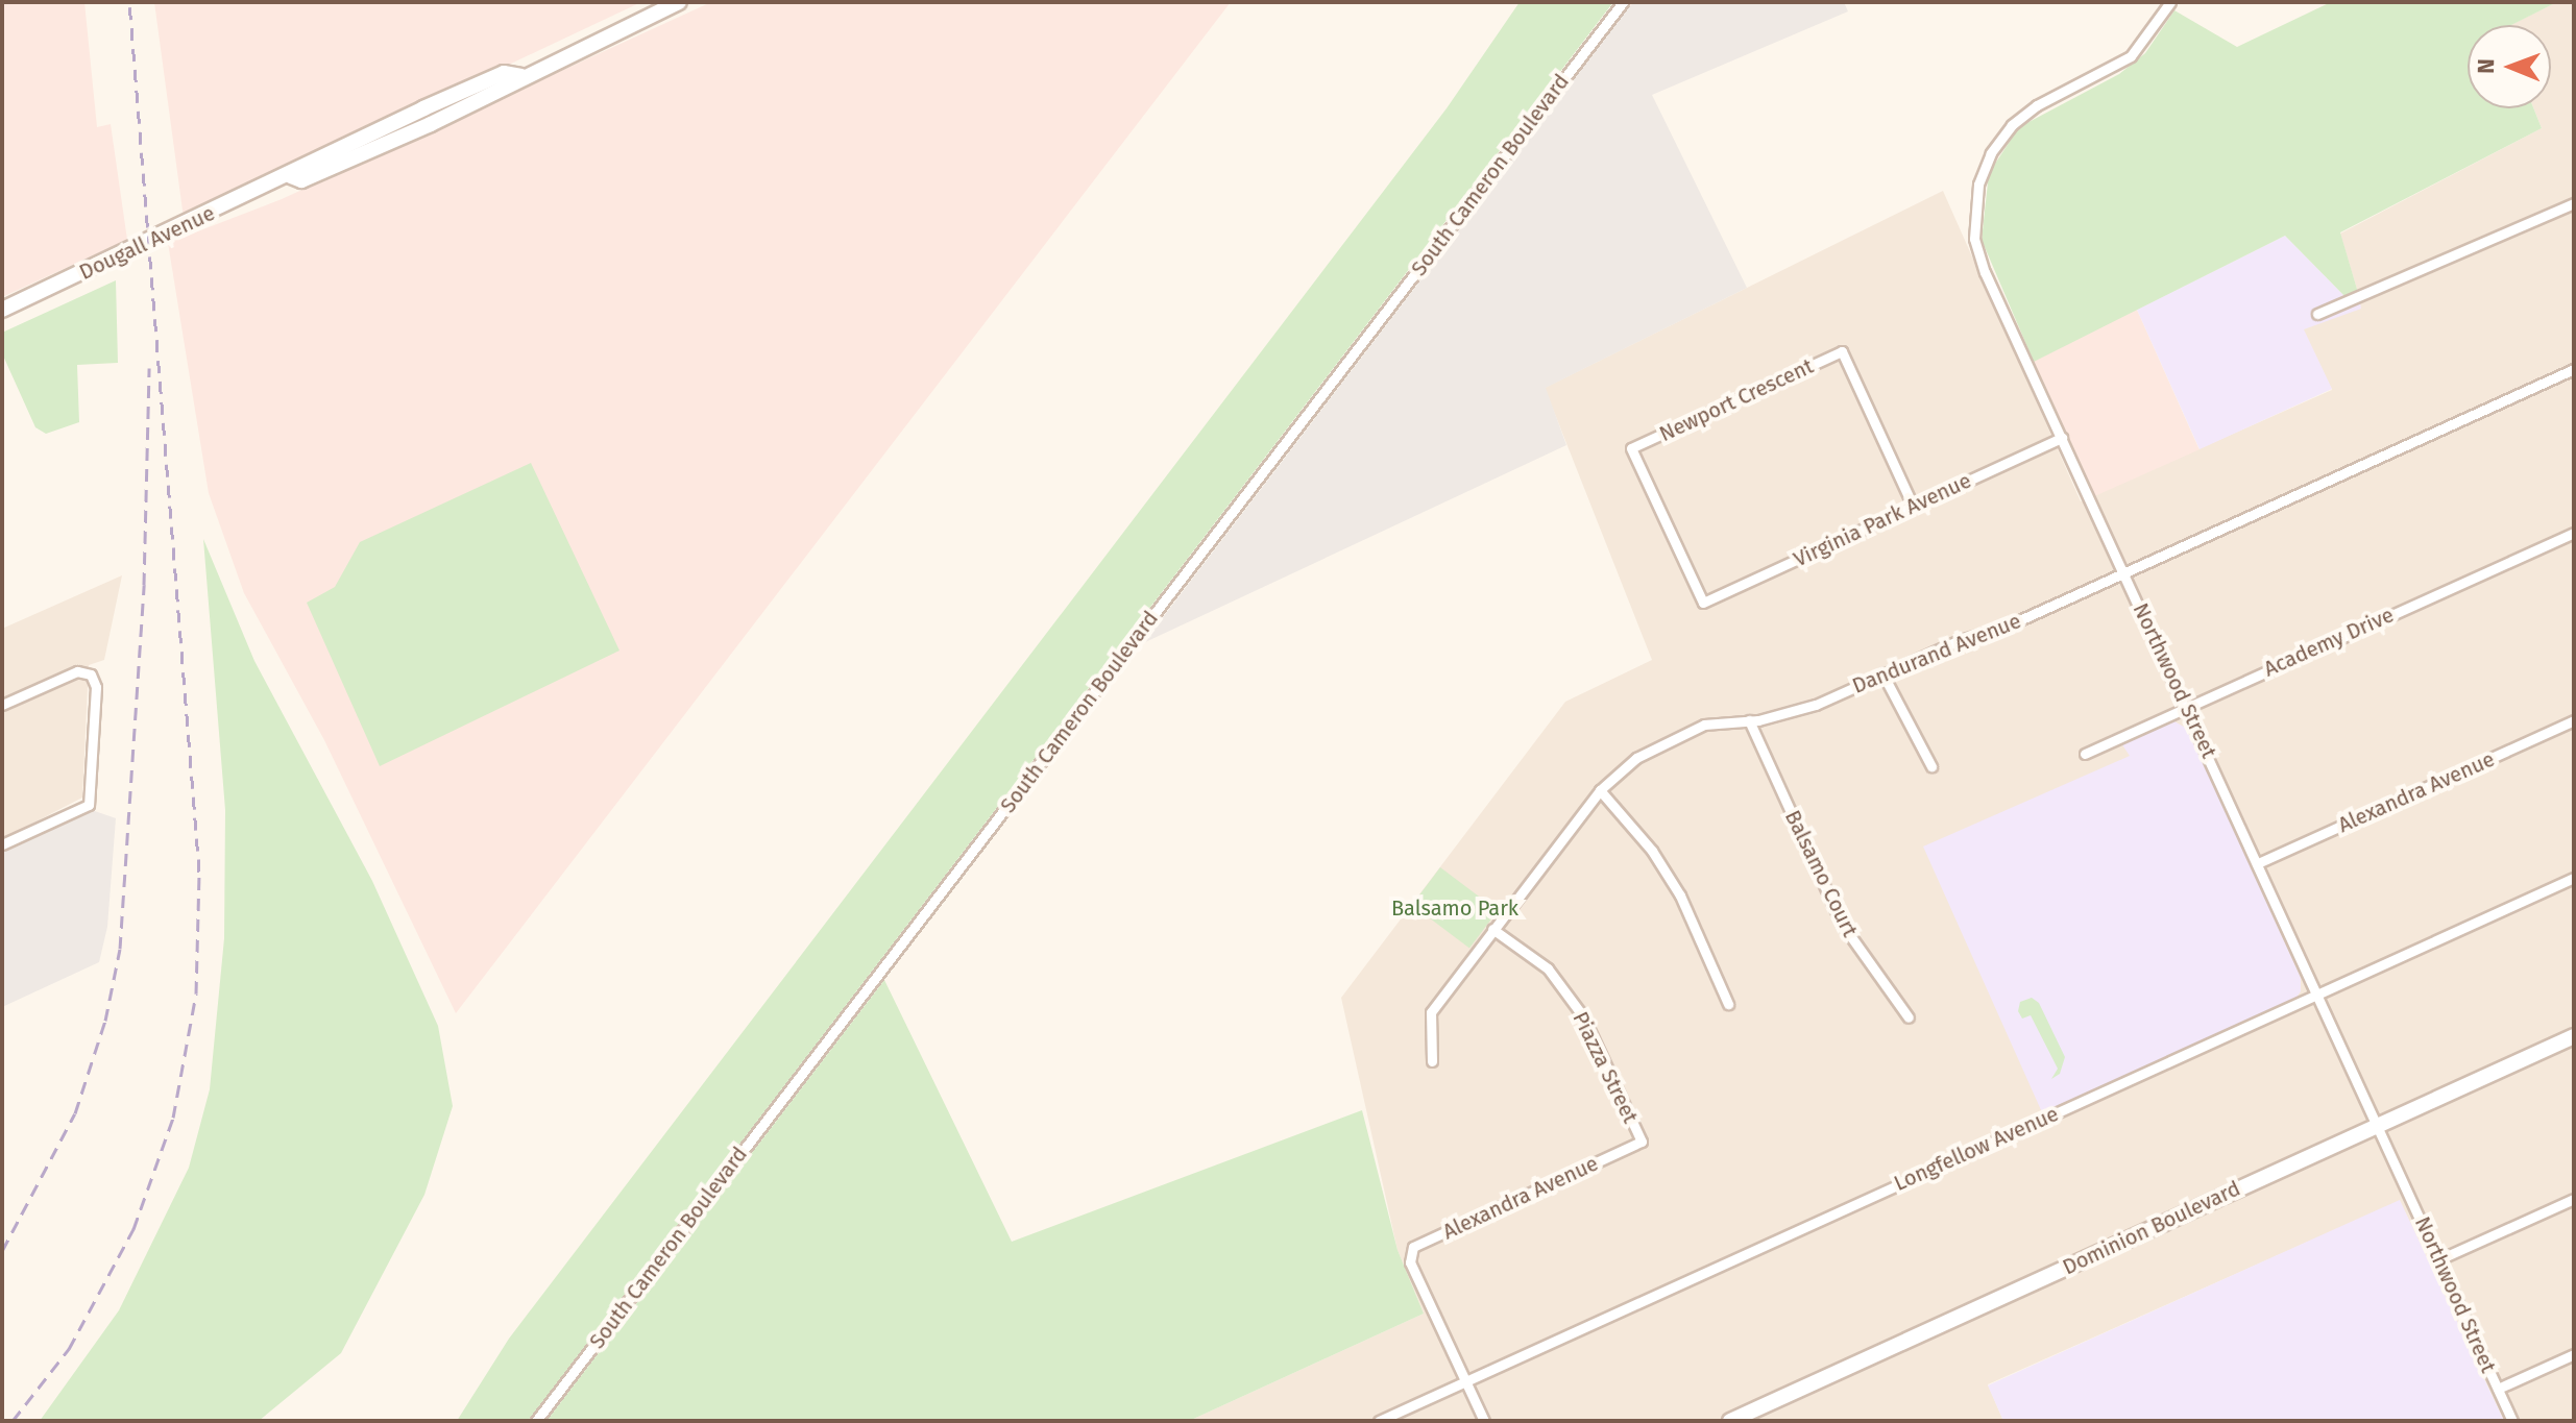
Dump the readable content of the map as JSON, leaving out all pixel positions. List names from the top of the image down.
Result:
{
  "streets": {
    "street": [
      "South Cameron Boulevard",
      "Dougall Avenue",
      "Newport Crescent",
      "Virginia Park Avenue",
      "Academy Drive",
      "Dandurand Avenue",
      "Northwood Street",
      "Alexandra Avenue",
      "Balsamo Court",
      "Piazza Street",
      "Longfellow Avenue",
      "Dominion Boulevard"
    ]
  },
  "crossings": [
    ["Newport Crescent", "Virginia Park Avenue"],
    ["Virginia Park Avenue", "Northwood Street"],
    ["Academy Drive", "Northwood Street"],
    ["Dandurand Avenue", "Northwood Street"],
    ["Dandurand Avenue", "Balsamo Court"],
    ["Dandurand Avenue", "Piazza Street"],
    ["Northwood Street", "Alexandra Avenue"],
    ["Northwood Street", "Longfellow Avenue"],
    ["Northwood Street", "Dominion Boulevard"],
    ["Alexandra Avenue", "Piazza Street"],
    ["Alexandra Avenue", "Longfellow Avenue"]
  ],
  "parks": ["Balsamo Park"],
  "north": "left"
}
